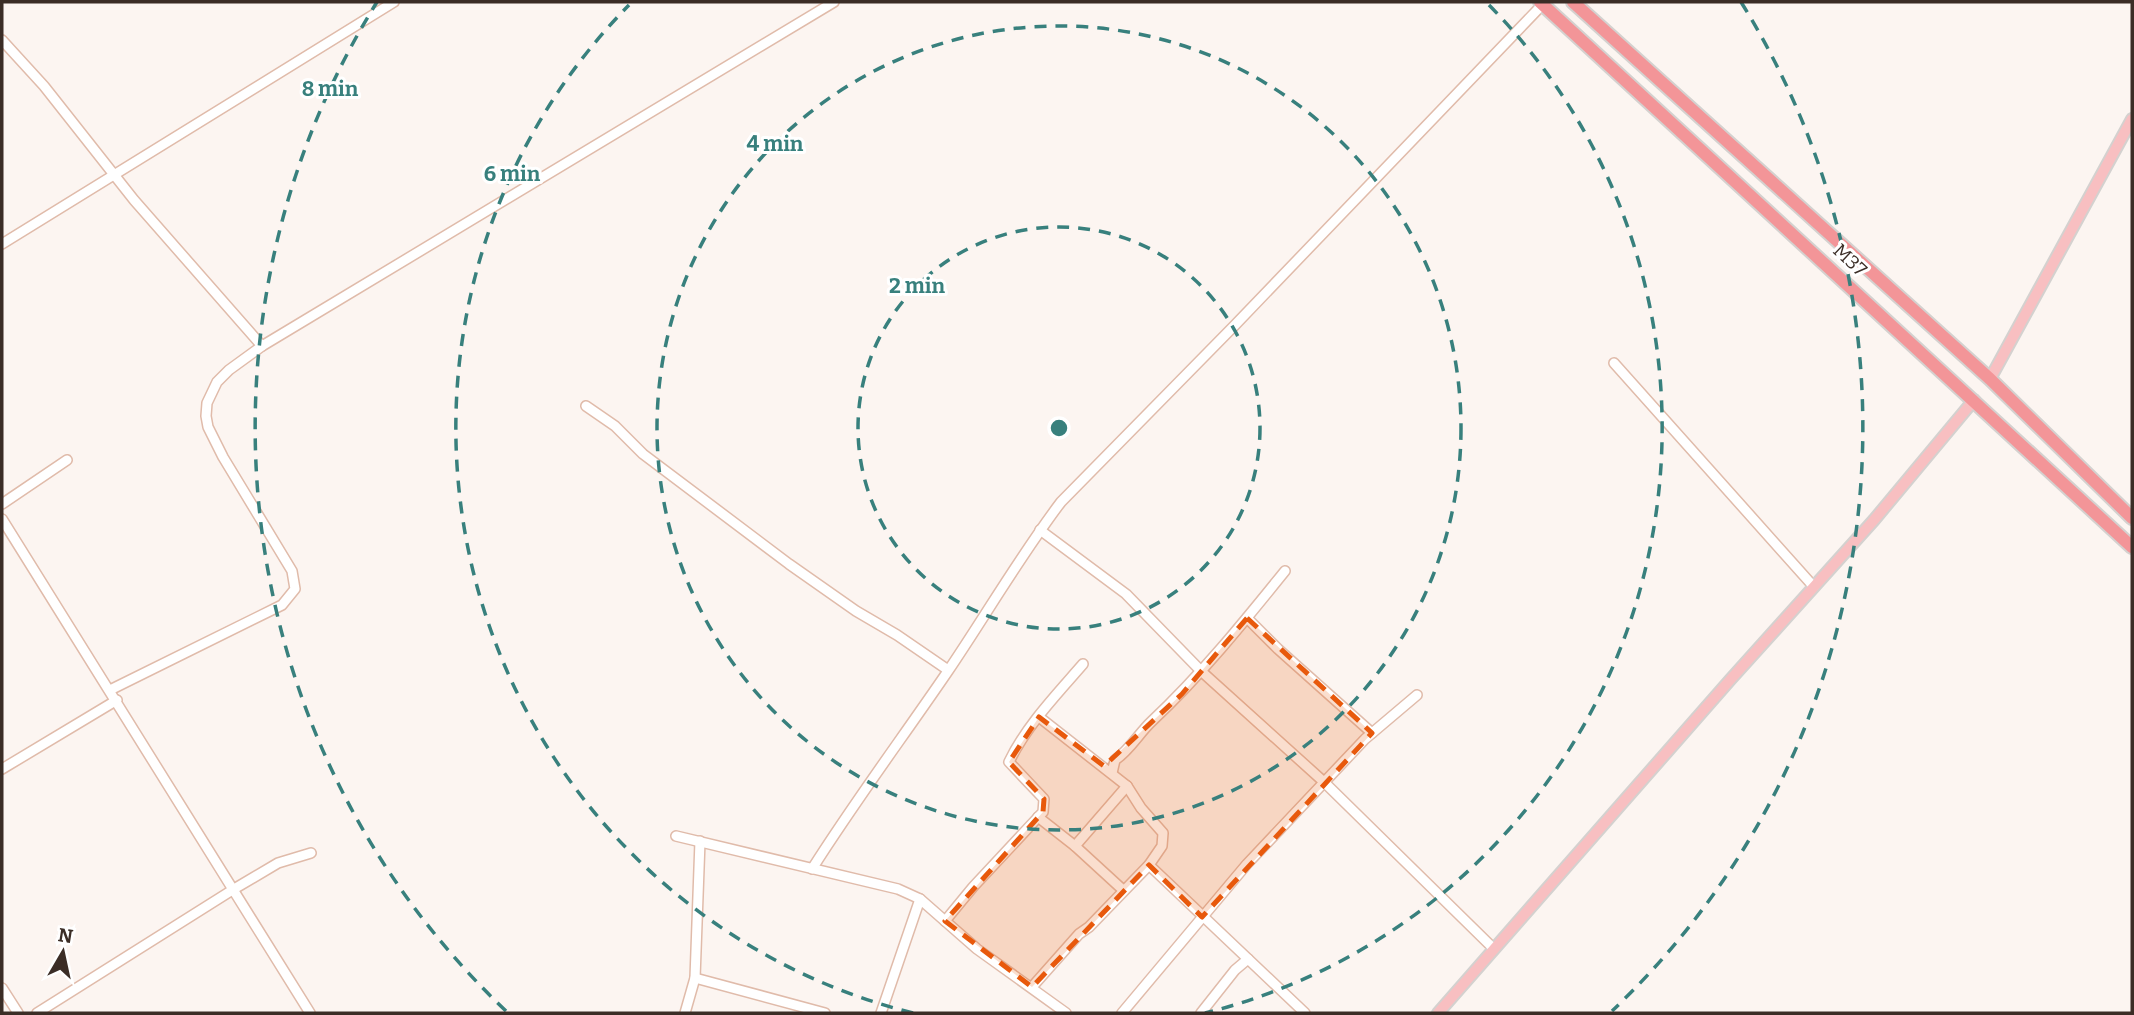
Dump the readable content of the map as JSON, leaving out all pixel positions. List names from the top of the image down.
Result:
{
  "streets": {
    "highway": ["M37"]
  },
  "north": "top",
  "rings": [
    "8 min",
    "4 min",
    "6 min",
    "2 min"
  ]
}
